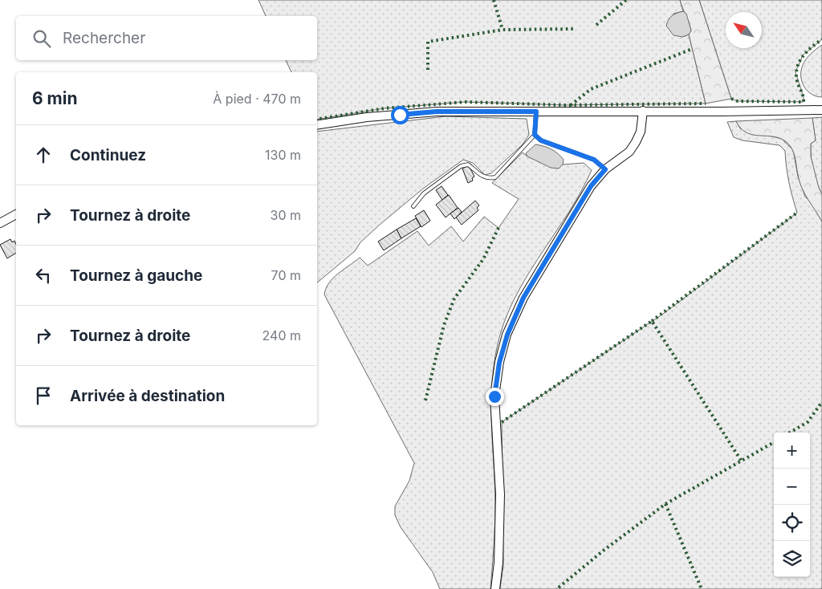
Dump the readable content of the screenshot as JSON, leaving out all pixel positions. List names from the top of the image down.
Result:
{
  "north": "top left",
  "page": {
    "search": "Rechercher",
    "heading": ["6 min", "À pied · 470 m"],
    "list": [
      ["Continuez", "130 m"],
      ["Tournez à droite", "30 m"],
      ["Tournez à gauche", "70 m"],
      ["Tournez à droite", "240 m"],
      "Arrivée à destination"
    ],
    "map_buttons": ["+", "−"]
  }
}
